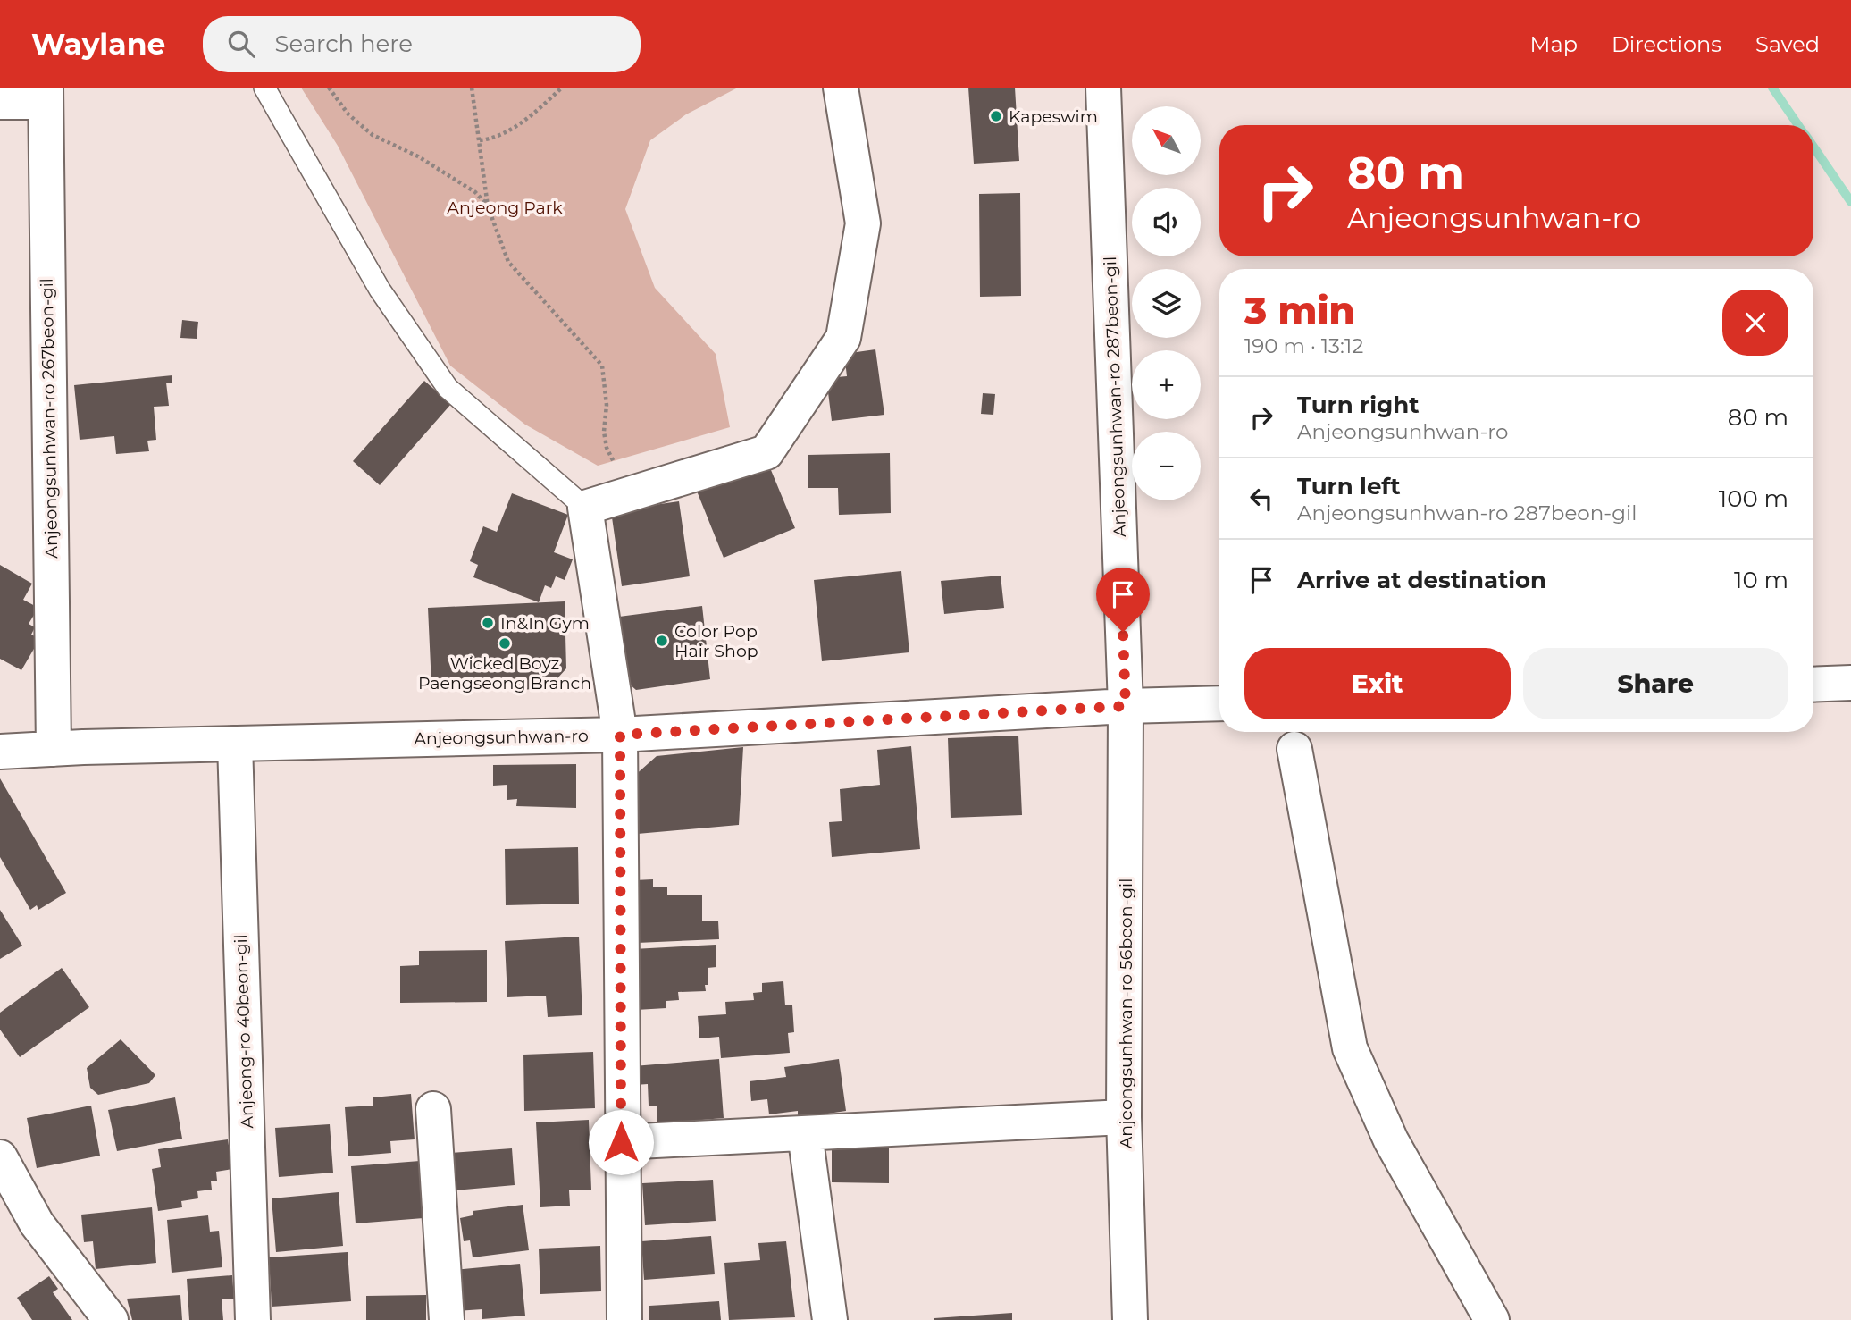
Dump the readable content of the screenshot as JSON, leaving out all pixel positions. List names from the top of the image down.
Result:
{
  "streets": {
    "street": [
      "Anjeongsunhwan-ro 287beon-gil",
      "Anjeongsunhwan-ro 267beon-gil",
      "Anjeongsunhwan-ro",
      "Anjeongsunhwan-ro 56beon-gil",
      "Anjeong-ro 40beon-gil"
    ]
  },
  "crossings": [
    ["Anjeongsunhwan-ro 287beon-gil", "Anjeongsunhwan-ro"],
    ["Anjeongsunhwan-ro 287beon-gil", "Anjeongsunhwan-ro 56beon-gil"],
    ["Anjeongsunhwan-ro 267beon-gil", "Anjeongsunhwan-ro"],
    ["Anjeongsunhwan-ro", "Anjeongsunhwan-ro 56beon-gil"],
    ["Anjeongsunhwan-ro", "Anjeong-ro 40beon-gil"]
  ],
  "parks": ["Anjeong Park"],
  "places": [
    "Kapeswim",
    "In&In Gym",
    "Color Pop Hair Shop",
    "Wicked Boyz Paengseong Branch"
  ],
  "north": "top left",
  "page": {
    "header": "Waylane",
    "search": "Search here",
    "nav": ["Map", "Directions", "Saved"],
    "map_buttons": ["+", "−"],
    "turn": ["80 m", "Anjeongsunhwan-ro"],
    "heading": ["3 min", "190 m · 13:12"],
    "list": [
      {
        "name": "Turn right",
        "note": "Anjeongsunhwan-ro",
        "value": "80 m"
      },
      {
        "name": "Turn left",
        "note": "Anjeongsunhwan-ro 287beon-gil",
        "value": "100 m"
      },
      {
        "name": "Arrive at destination",
        "value": "10 m"
      }
    ],
    "buttons": ["Exit", "Share"]
  }
}
